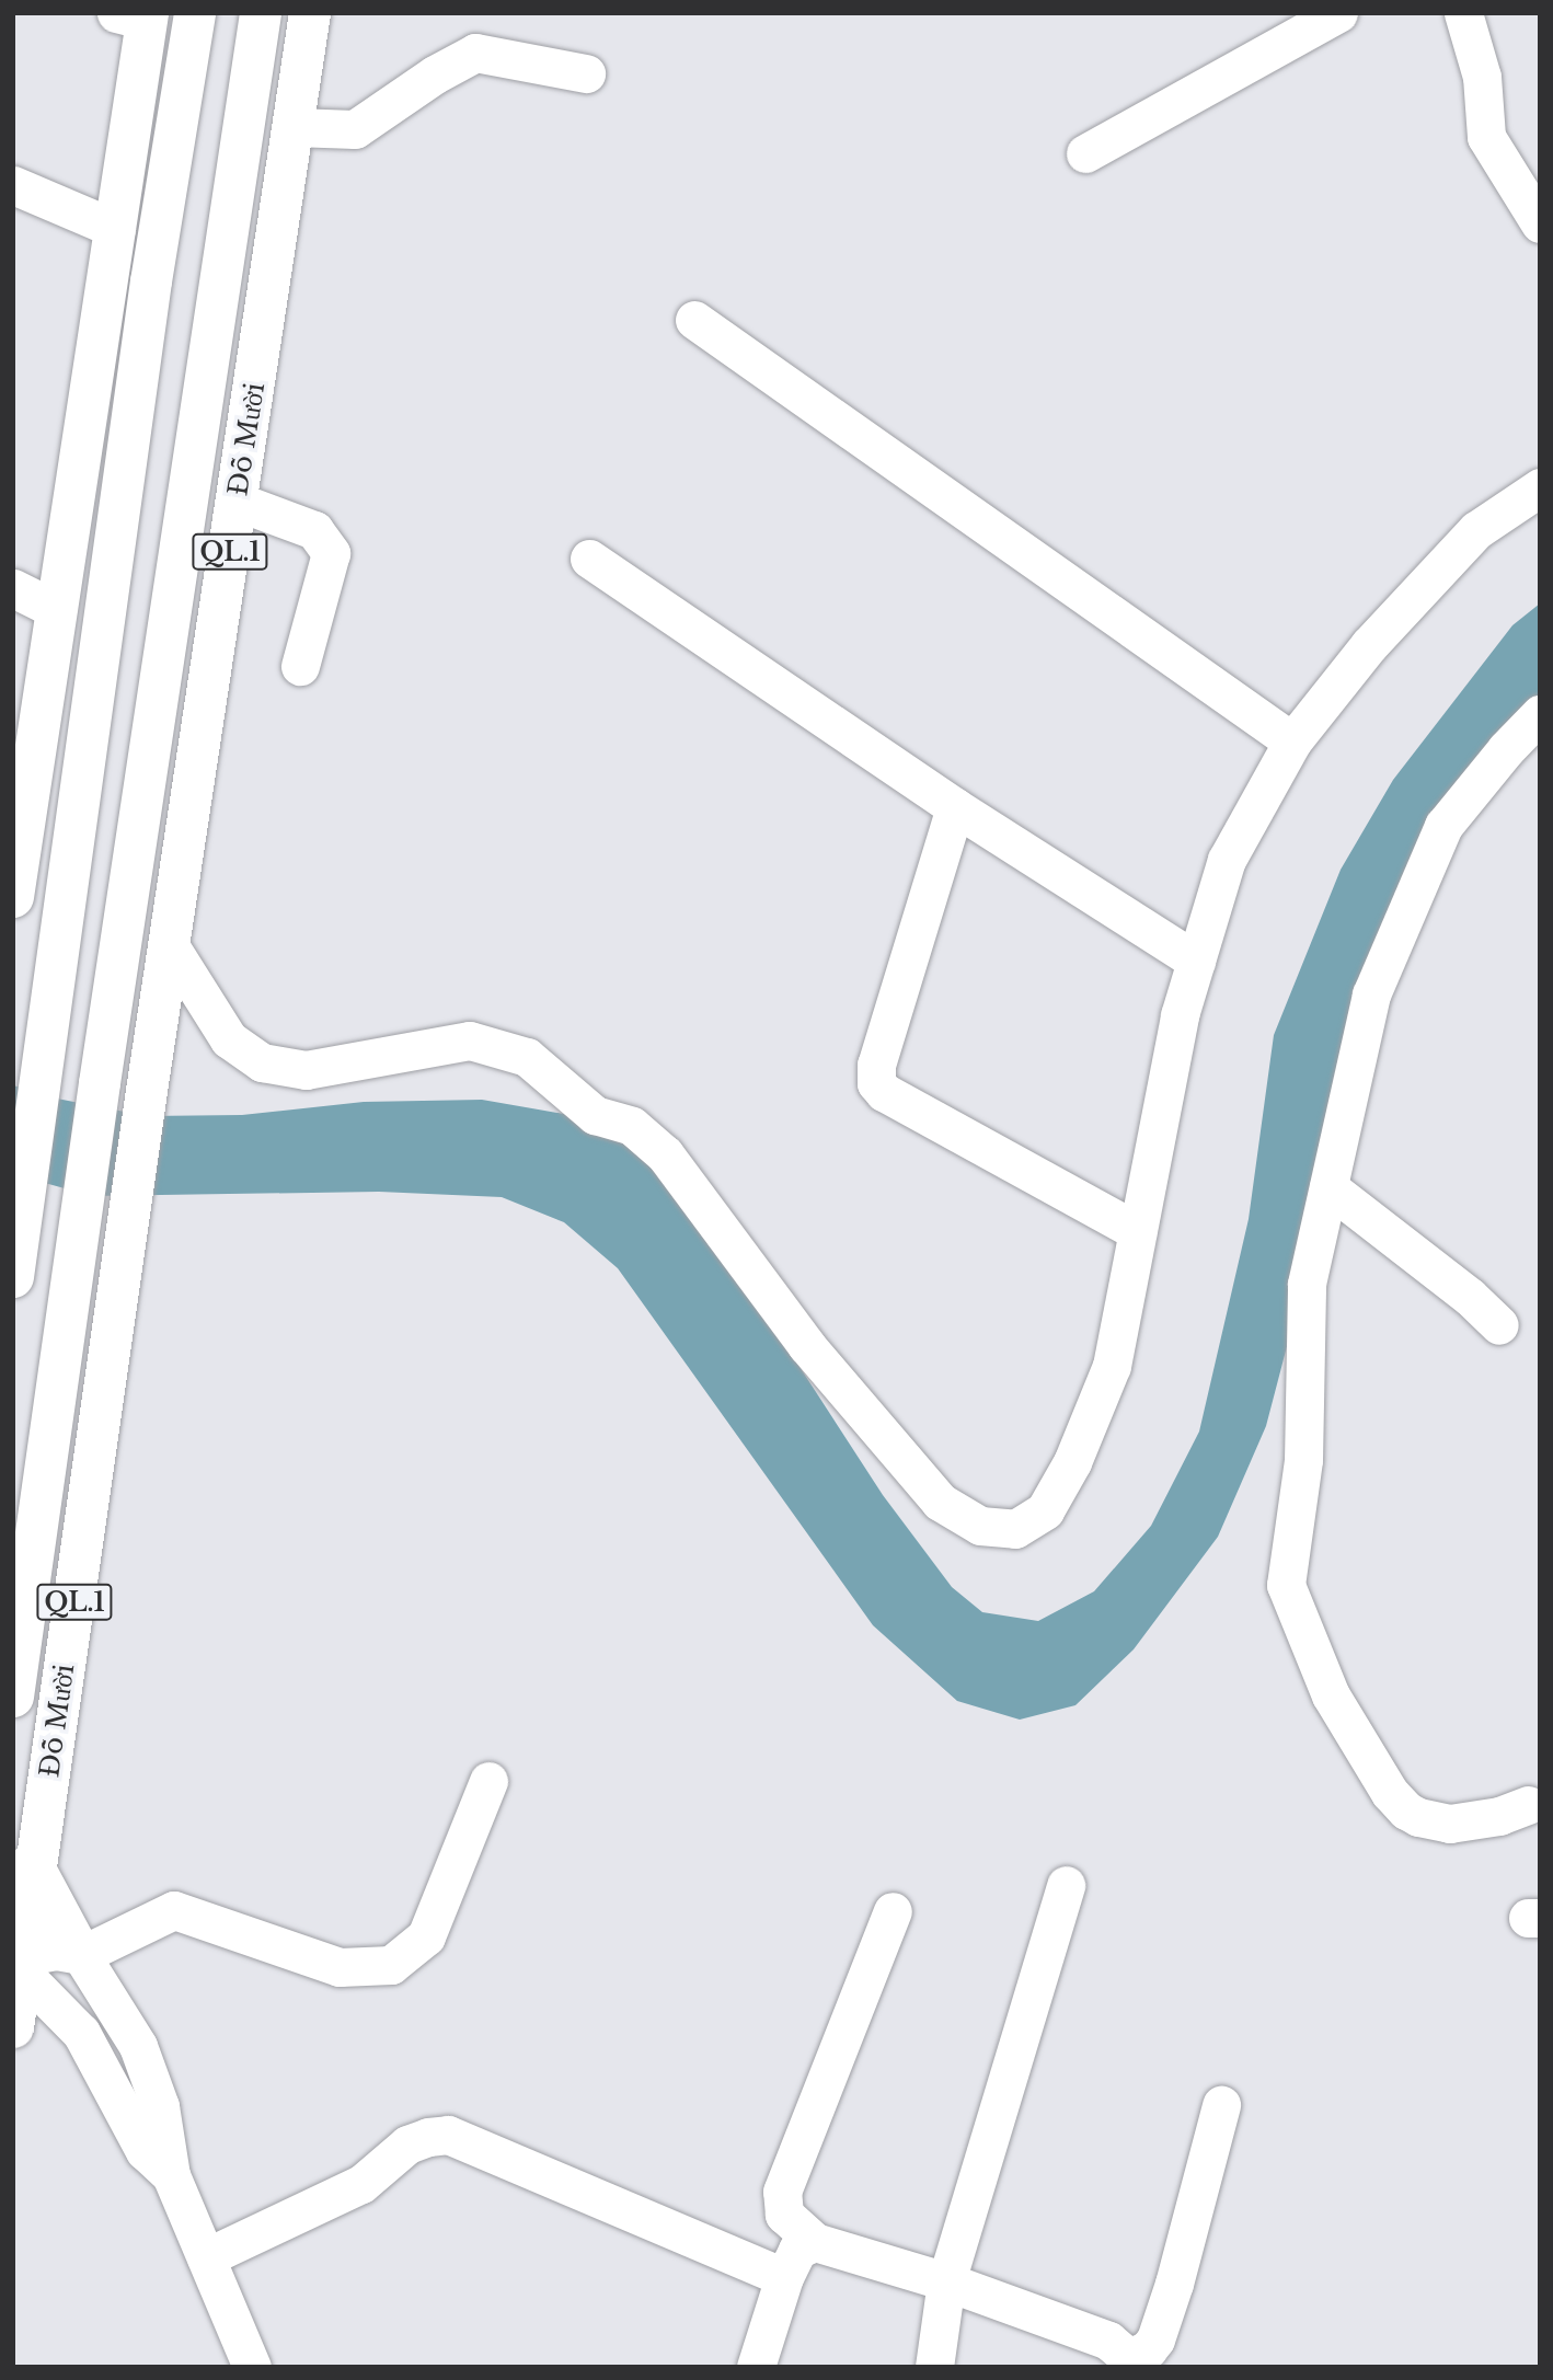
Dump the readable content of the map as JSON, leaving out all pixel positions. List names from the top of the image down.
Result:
{
  "streets": {
    "highway": ["Đỗ Mười", "QL.1"]
  }
}
